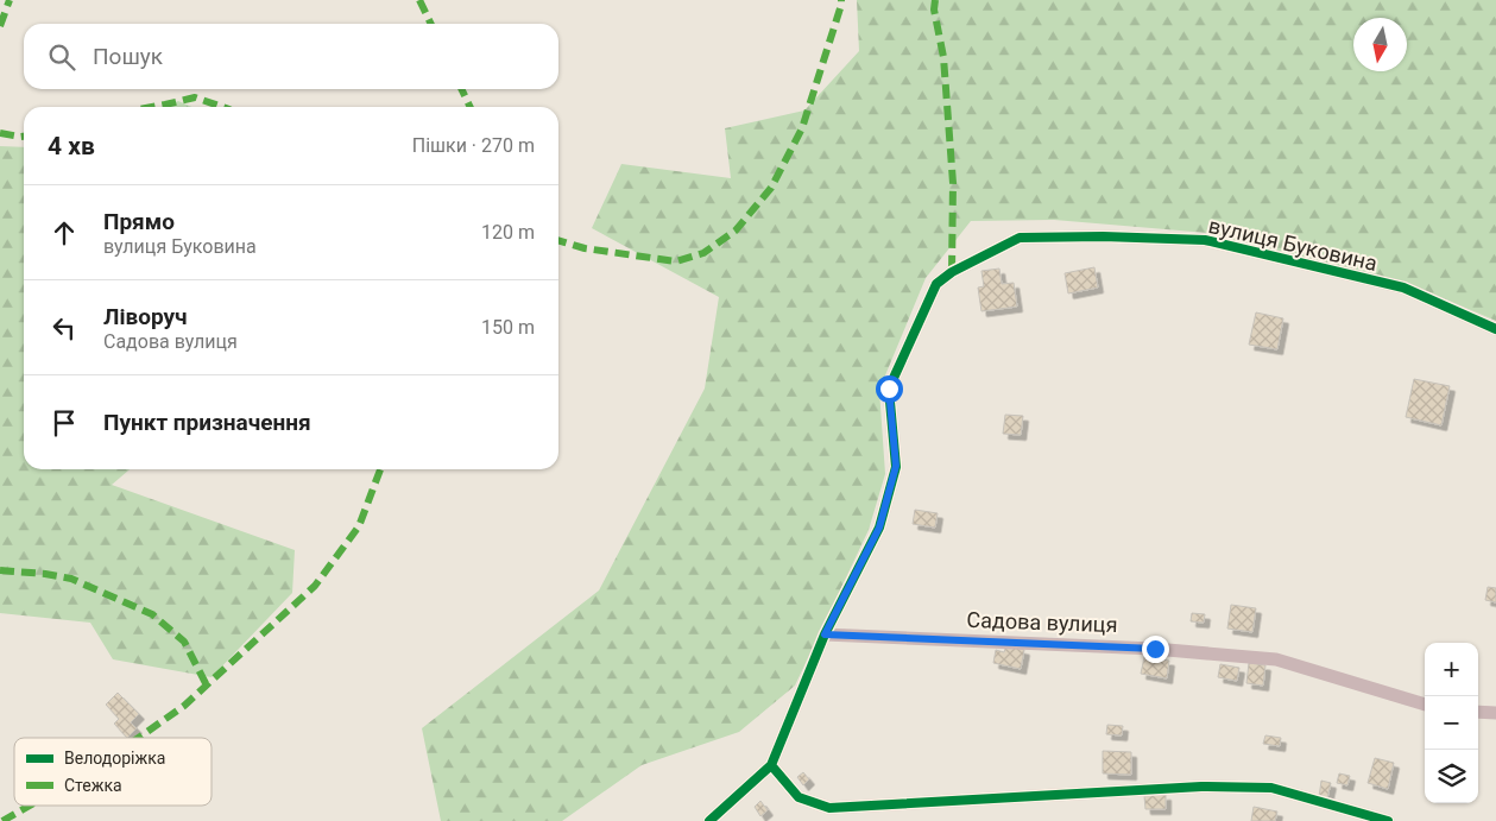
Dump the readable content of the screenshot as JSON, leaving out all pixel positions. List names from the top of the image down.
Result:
{
  "streets": {
    "street": ["вулиця Буковина", "Садова вулиця"]
  },
  "crossings": [
    ["вулиця Буковина", "Садова вулиця"]
  ],
  "legend": ["Велодоріжка", "Стежка"],
  "north": "bottom",
  "page": {
    "search": "Пошук",
    "heading": ["4 хв", "Пішки · 270 m"],
    "list": [
      ["Прямо", "вулиця Буковина", "120 m"],
      ["Ліворуч", "Садова вулиця", "150 m"],
      "Пункт призначення"
    ],
    "map_buttons": ["+", "−"]
  }
}
